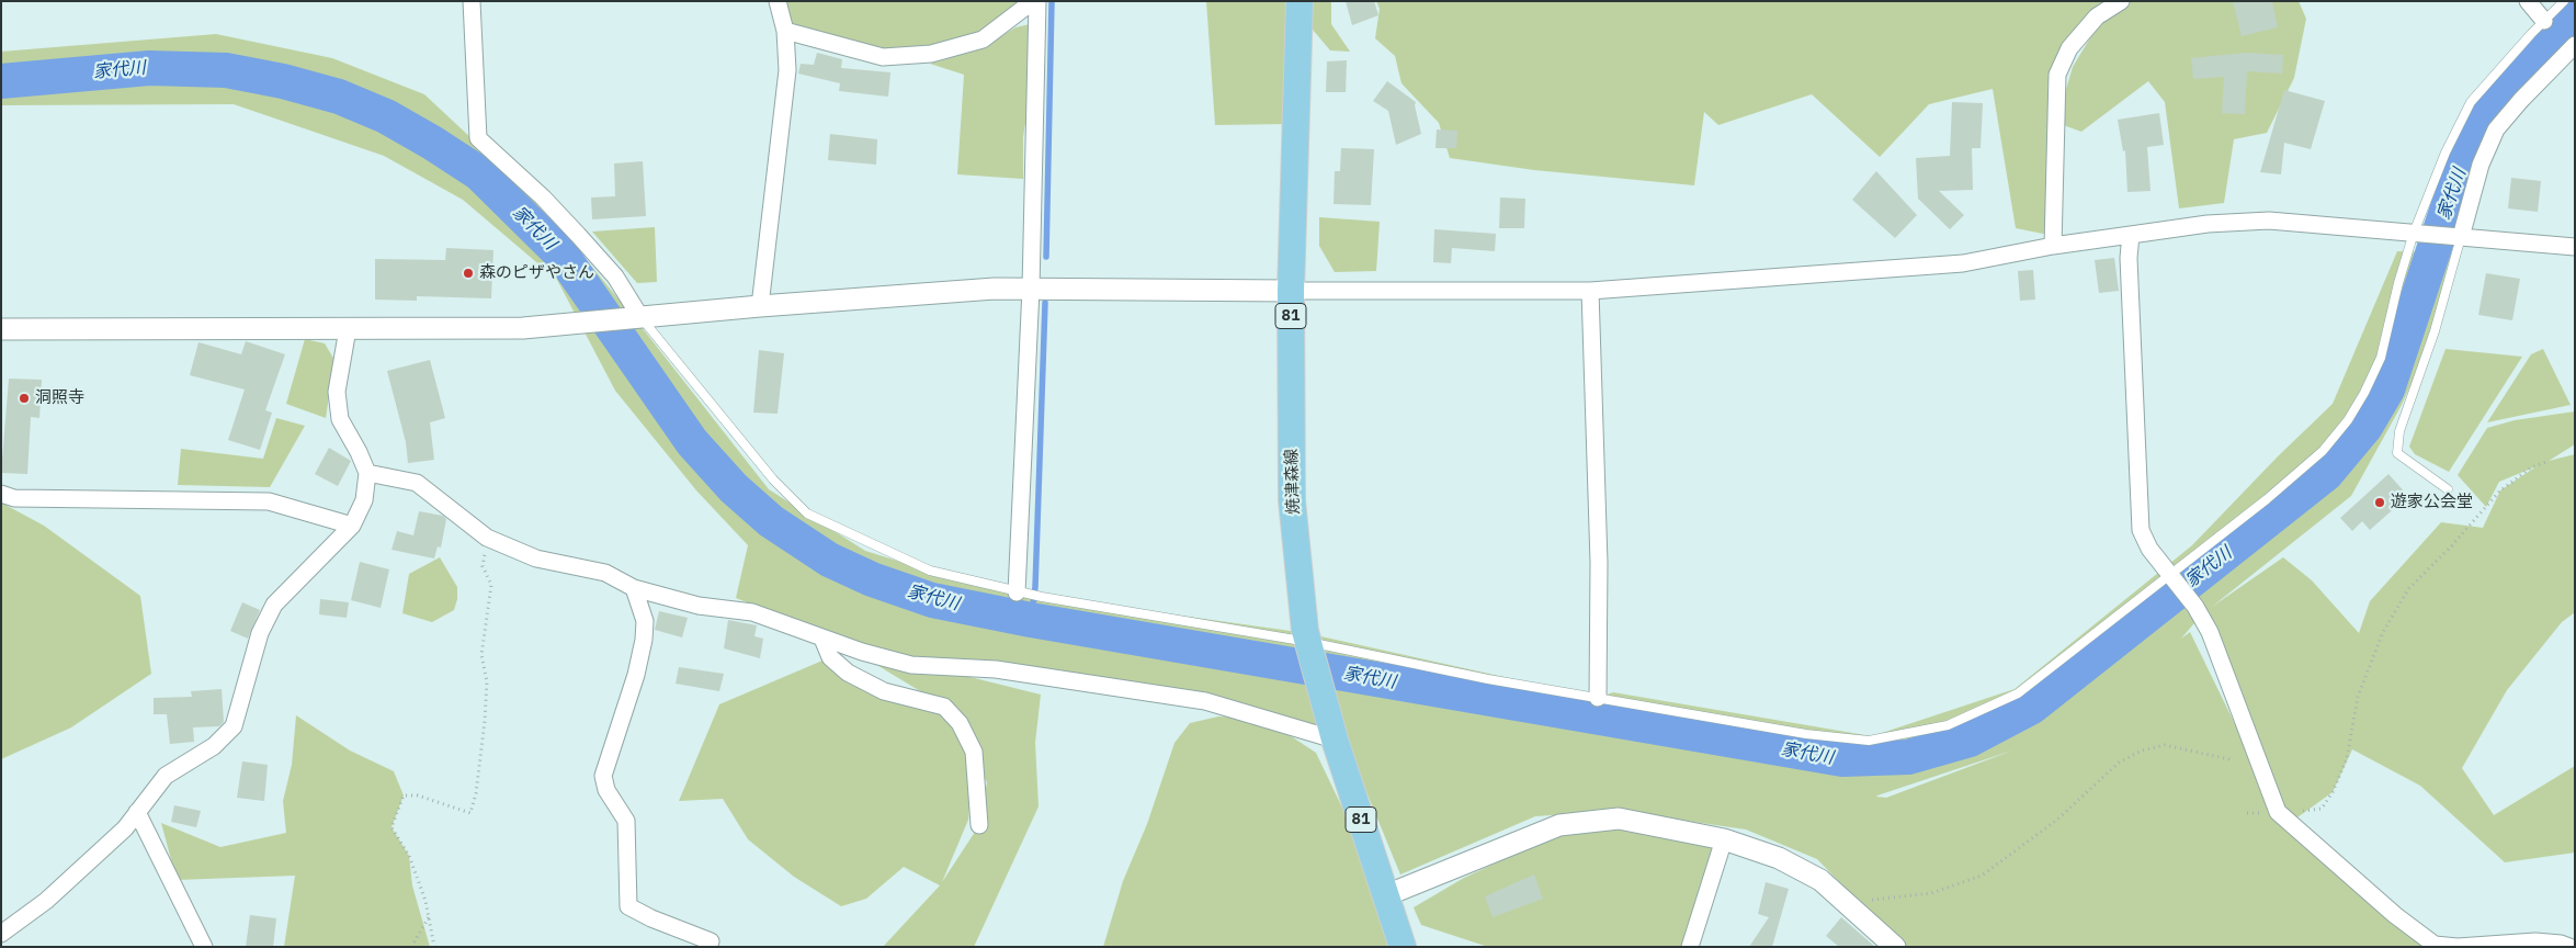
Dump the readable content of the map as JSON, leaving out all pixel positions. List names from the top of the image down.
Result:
{
  "streets": {
    "main road": ["81", "焼津森線"]
  },
  "water": ["家代川"],
  "places": ["森のピザやさん", "洞照寺", "遊家公会堂"]
}
